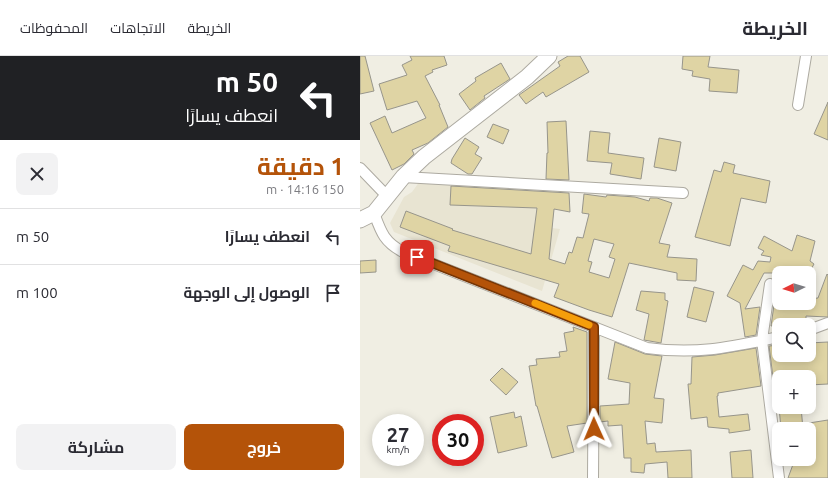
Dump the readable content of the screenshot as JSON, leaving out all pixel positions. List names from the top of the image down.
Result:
{
  "north": "left",
  "page": {
    "header": "الخريطة",
    "nav": ["الخريطة", "الاتجاهات", "المحفوظات"],
    "turn": ["50 m", "انعطف يسارًا"],
    "heading": ["1 دقيقة", "150 m · 14:16"],
    "list": [
      {
        "name": "انعطف يسارًا",
        "value": "50 m"
      },
      {
        "name": "الوصول إلى الوجهة",
        "value": "100 m"
      }
    ],
    "map_buttons": ["+", "−"],
    "speed": "27 km/h",
    "limit": "30",
    "buttons": ["خروج", "مشاركة"]
  }
}
